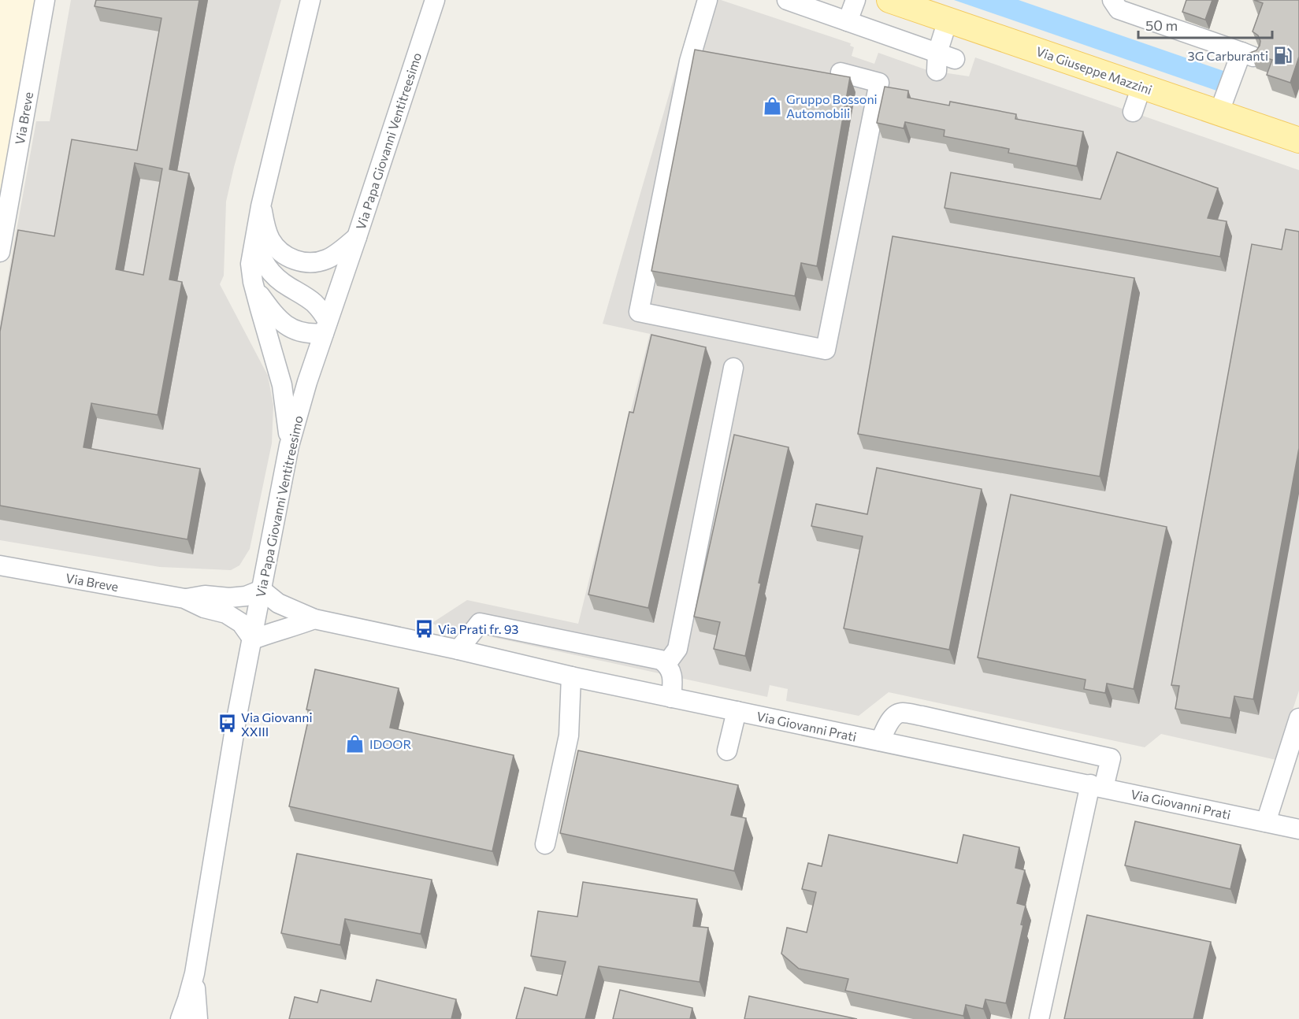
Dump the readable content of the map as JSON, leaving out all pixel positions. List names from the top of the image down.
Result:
{
  "streets": {
    "main road": ["Via Giuseppe Mazzini"],
    "street": ["Via Breve", "Via Papa Giovanni Ventitreesimo", "Via Giovanni Prati"]
  },
  "crossings": [
    ["Via Papa Giovanni Ventitreesimo", "Via Giovanni Prati"]
  ],
  "places": {
    "fuel station": ["3G Carburanti"],
    "shop": ["Gruppo Bossoni Automobili", "IDOOR"],
    "bus stop": ["Via Prati fr. 93", "Via Giovanni XXIII"]
  },
  "scale_bar": "50 m"
}
